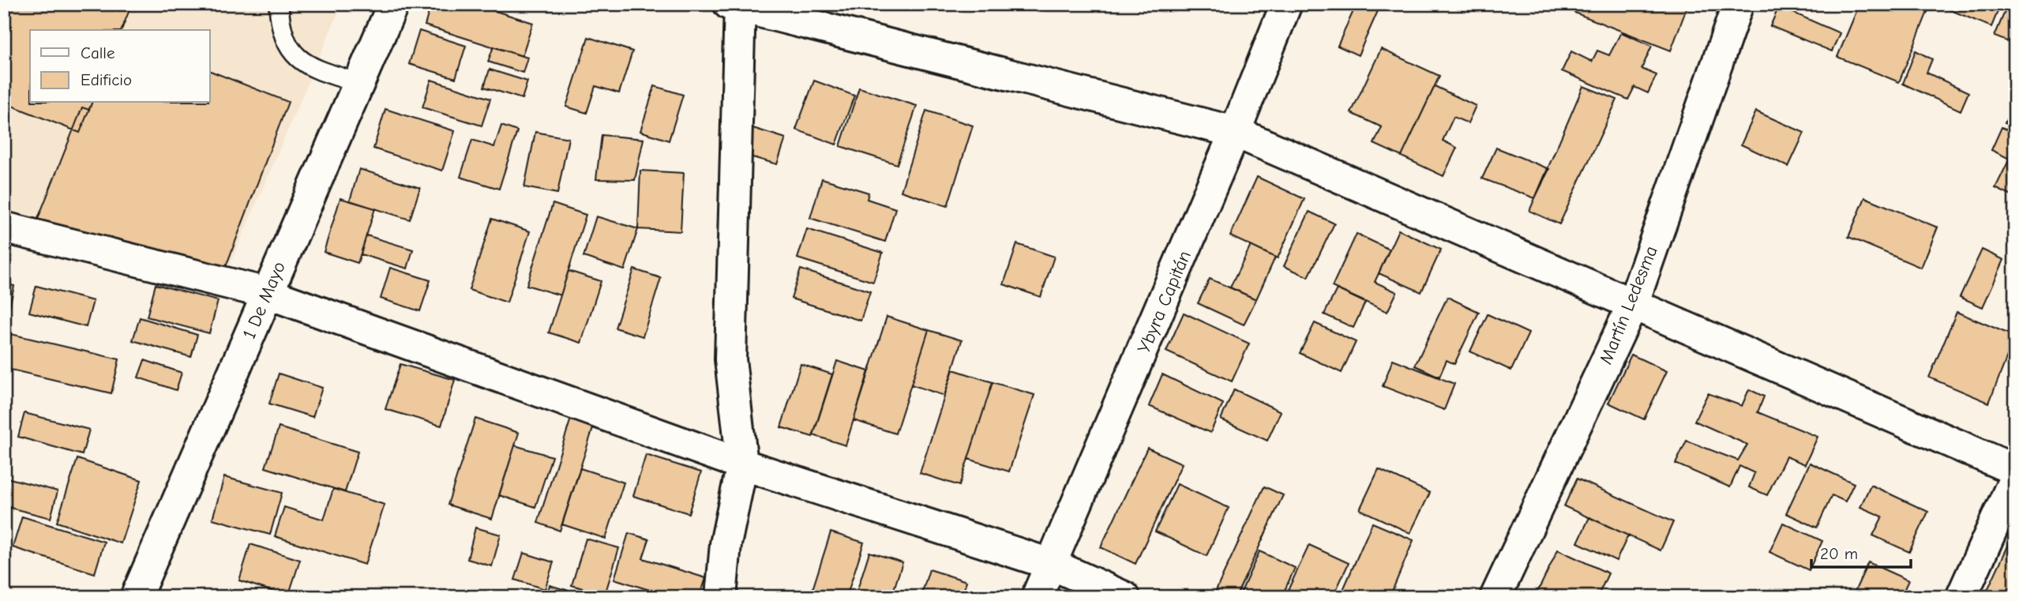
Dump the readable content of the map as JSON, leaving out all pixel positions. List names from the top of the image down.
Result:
{
  "streets": {
    "street": ["1 De Mayo", "Ybyra Capitán", "Martín Ledesma"]
  },
  "legend": ["Calle", "Edificio"],
  "scale_bar": "20 m"
}
